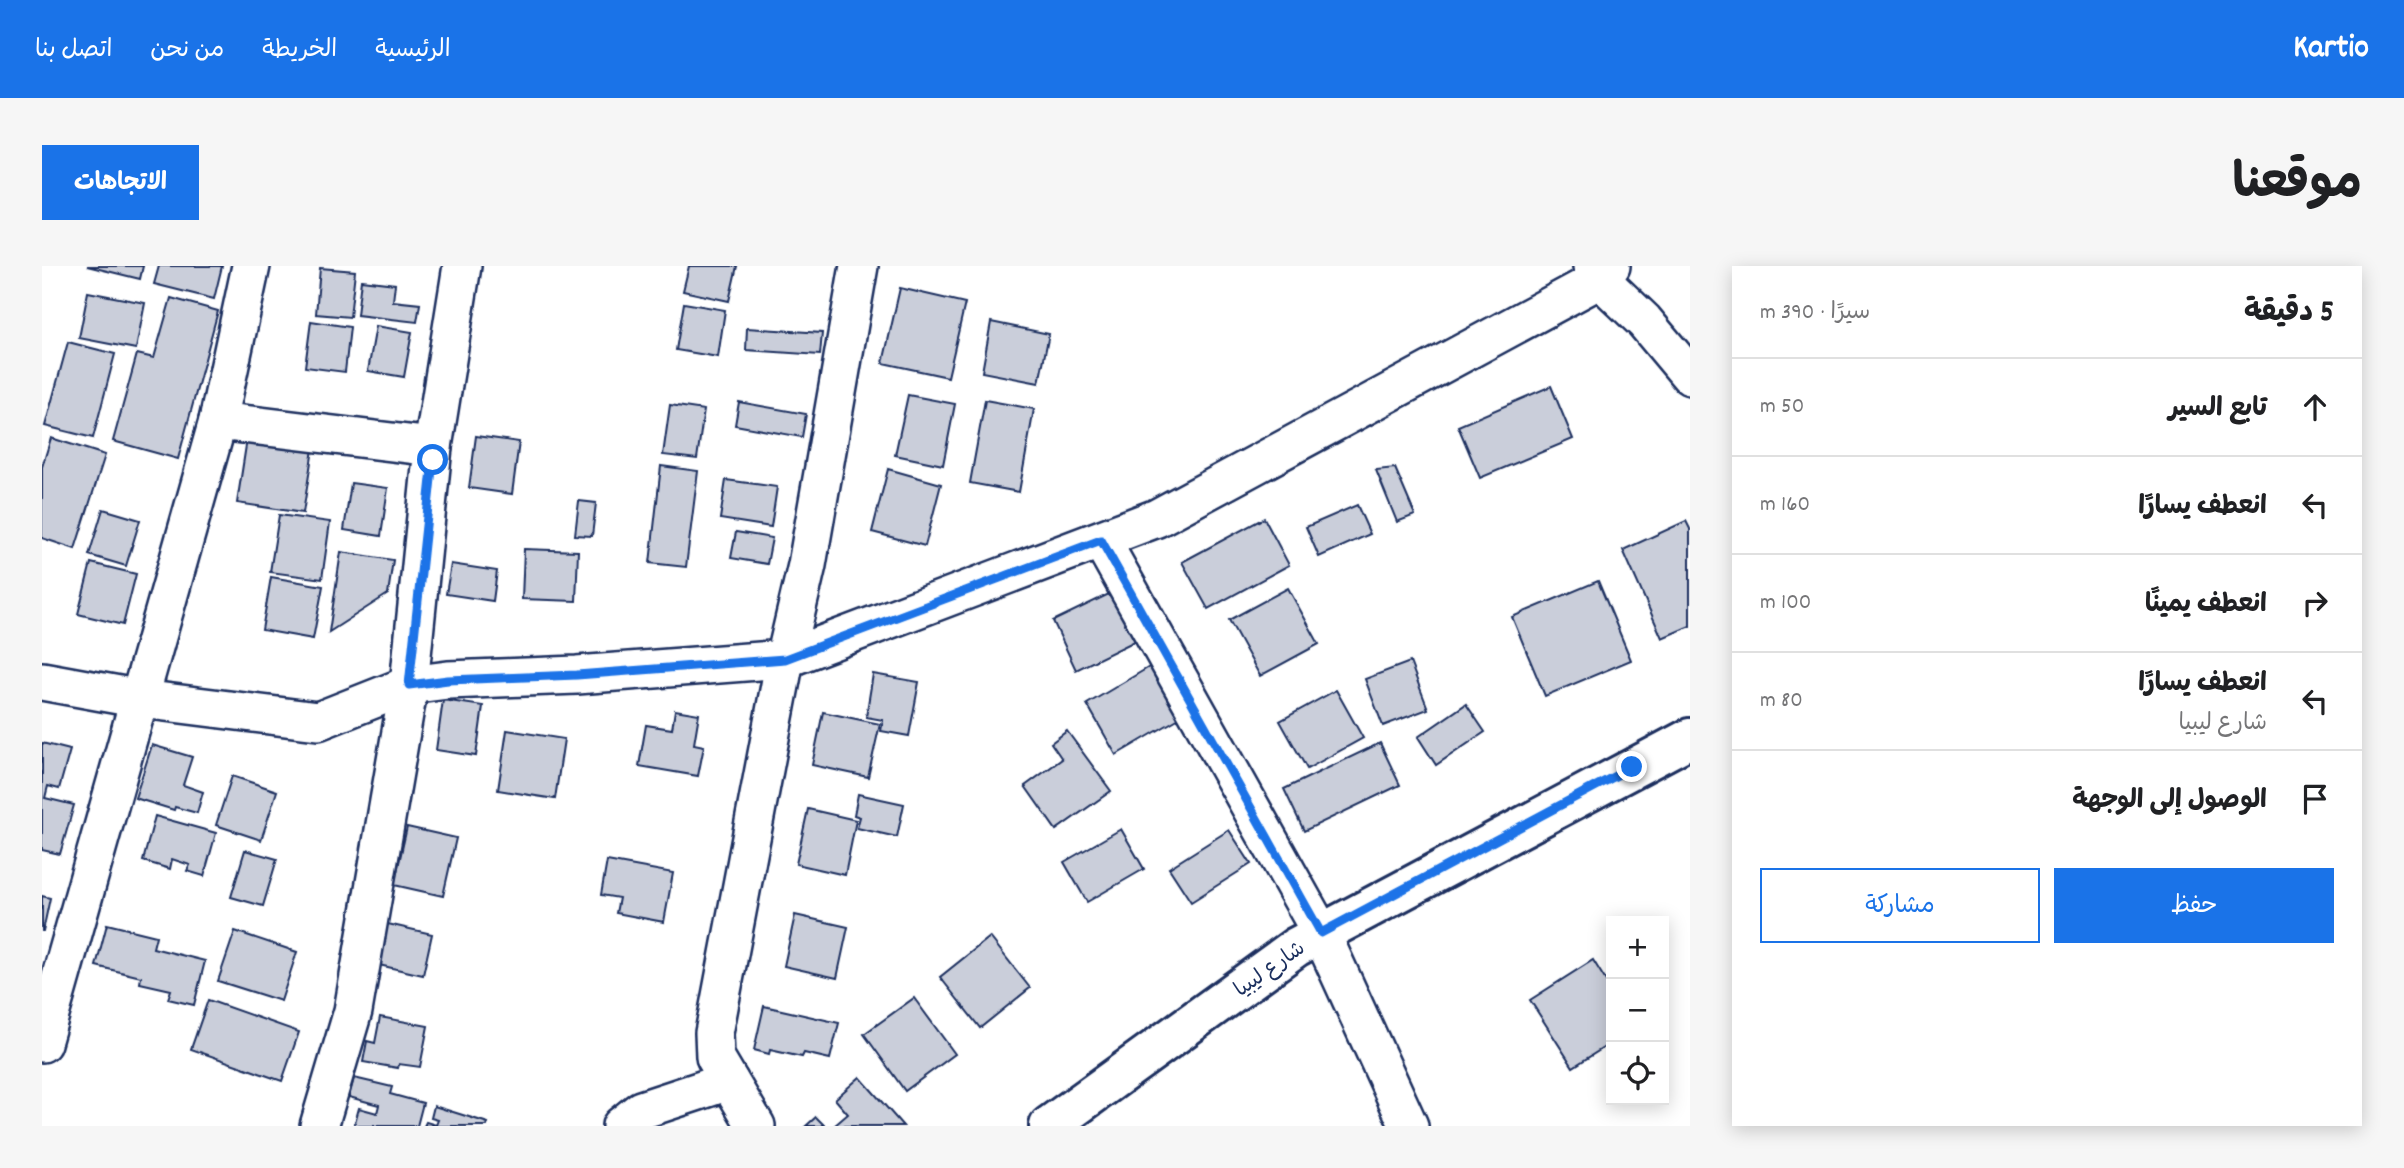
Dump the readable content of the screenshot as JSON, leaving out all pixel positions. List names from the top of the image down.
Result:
{
  "streets": {
    "main road": ["شارع ليبيا"]
  },
  "page": {
    "header": "Kartio",
    "nav": [
      "الرئيسية",
      "الخريطة",
      "من نحن",
      "اتصل بنا"
    ],
    "title": "موقعنا",
    "buttons": [
      "الاتجاهات",
      ["حفظ", "مشاركة"]
    ],
    "heading": ["5 دقيقة", "سيرًا · 390 m"],
    "list": [
      ["تابع السير", "50 m"],
      ["انعطف يسارًا", "160 m"],
      ["انعطف يمينًا", "100 m"],
      ["انعطف يسارًا", "شارع ليبيا", "80 m"],
      "الوصول إلى الوجهة"
    ],
    "map_buttons": ["+", "−"]
  }
}
